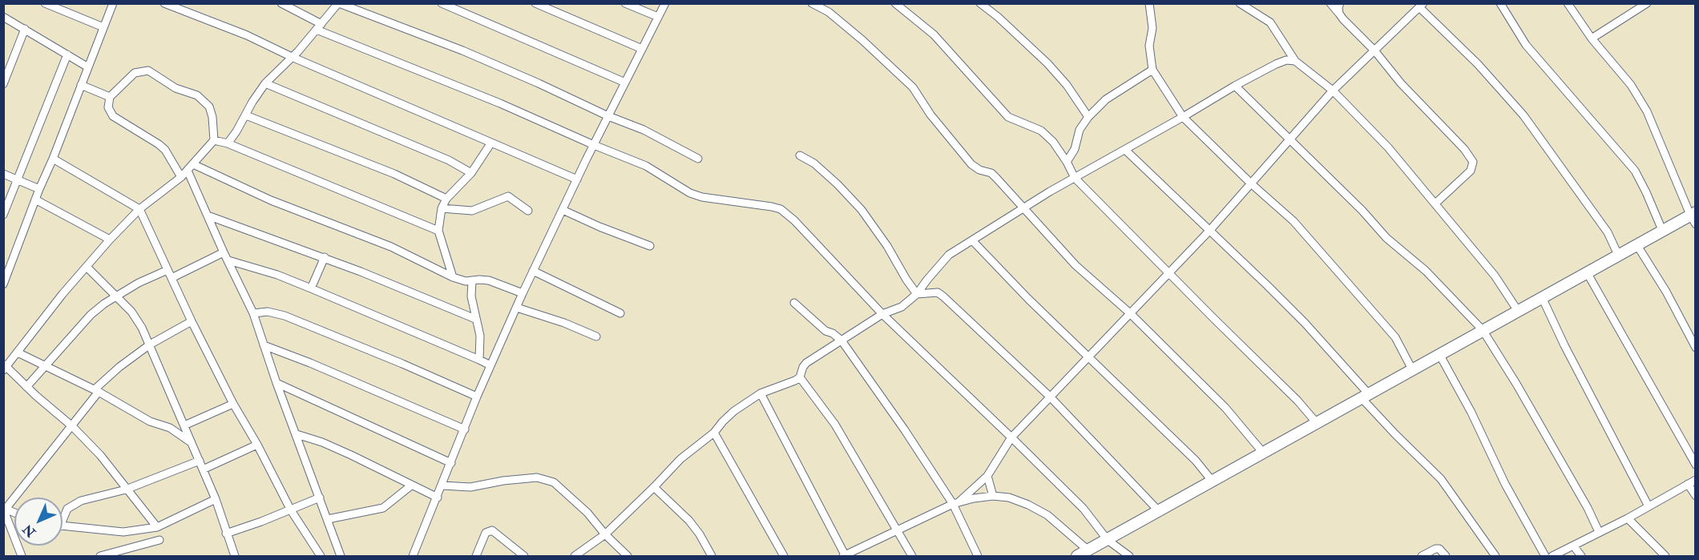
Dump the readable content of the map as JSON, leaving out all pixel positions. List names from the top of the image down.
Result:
{
  "north": "bottom left"
}
